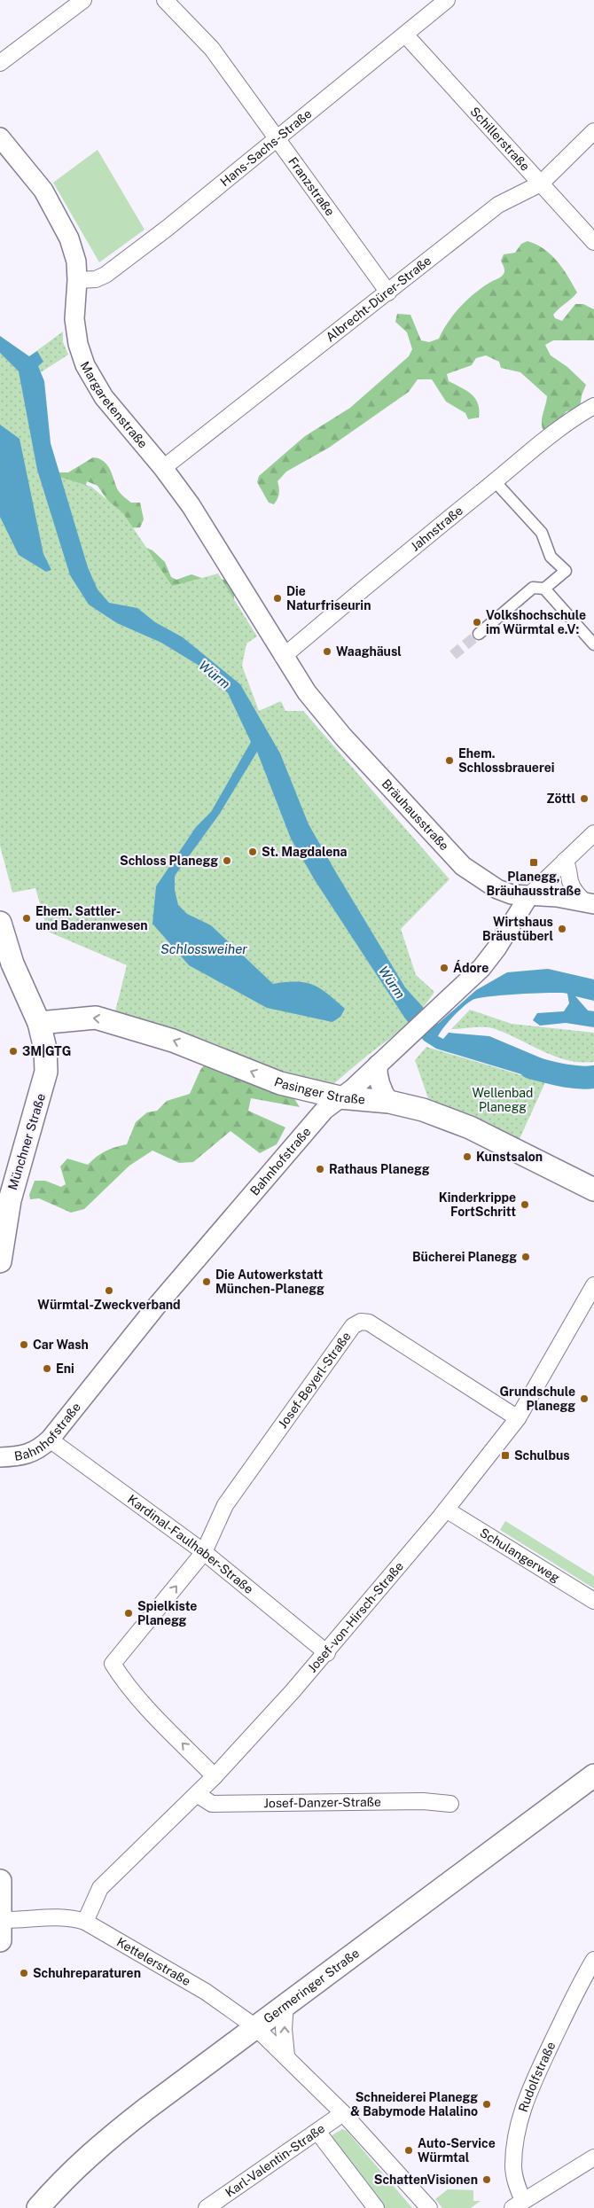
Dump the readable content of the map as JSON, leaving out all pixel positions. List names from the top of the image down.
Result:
{
  "streets": {
    "main road": ["Pasinger Straße", "Münchner Straße", "Germeringer Straße"],
    "street": [
      "Schillerstraße",
      "Hans-Sachs-Straße",
      "Franzstraße",
      "Albrecht-Dürer-Straße",
      "Margaretenstraße",
      "Jahnstraße",
      "Bräuhausstraße",
      "Bahnhofstraße",
      "Josef-Beyerl-Straße",
      "Kardinal-Faulhaber-Straße",
      "Schulangerweg",
      "Josef-von-Hirsch-Straße",
      "Josef-Danzer-Straße",
      "Kettelerstraße",
      "Rudolfstraße",
      "Karl-Valentin-Straße"
    ]
  },
  "crossings": [
    ["Schillerstraße", "Hans-Sachs-Straße"],
    ["Schillerstraße", "Albrecht-Dürer-Straße"],
    ["Hans-Sachs-Straße", "Franzstraße"],
    ["Hans-Sachs-Straße", "Margaretenstraße"],
    ["Franzstraße", "Albrecht-Dürer-Straße"],
    ["Albrecht-Dürer-Straße", "Margaretenstraße"],
    ["Margaretenstraße", "Jahnstraße"],
    ["Margaretenstraße", "Bräuhausstraße"],
    ["Jahnstraße", "Bräuhausstraße"],
    ["Bräuhausstraße", "Bahnhofstraße"],
    ["Pasinger Straße", "Münchner Straße"],
    ["Pasinger Straße", "Bahnhofstraße"],
    ["Bahnhofstraße", "Kardinal-Faulhaber-Straße"],
    ["Josef-Beyerl-Straße", "Kardinal-Faulhaber-Straße"],
    ["Josef-Beyerl-Straße", "Josef-von-Hirsch-Straße"],
    ["Kardinal-Faulhaber-Straße", "Josef-von-Hirsch-Straße"],
    ["Schulangerweg", "Josef-von-Hirsch-Straße"],
    ["Josef-von-Hirsch-Straße", "Josef-Danzer-Straße"],
    ["Josef-von-Hirsch-Straße", "Kettelerstraße"],
    ["Kettelerstraße", "Germeringer Straße"],
    ["Kettelerstraße", "Karl-Valentin-Straße"]
  ],
  "one_way": ["Pasinger Straße"],
  "water": ["Würm", "Schlossweiher"],
  "parks": ["Wellenbad Planegg"],
  "places": {
    "other": [
      "Die Naturfriseurin",
      "Volkshochschule im Würmtal e.V:",
      "Waaghäusl",
      "Ehem. Schlossbrauerei",
      "Zöttl",
      "St. Magdalena",
      "Schloss Planegg",
      "Ehem. Sattler- und Baderanwesen",
      "Wirtshaus Bräustüberl",
      "Ádore",
      "3M|GTG",
      "Kunstsalon",
      "Rathaus Planegg",
      "Kinderkrippe FortSchritt",
      "Bücherei Planegg",
      "Die Autowerkstatt München-Planegg",
      "Würmtal-Zweckverband",
      "Car Wash",
      "Eni",
      "Grundschule Planegg",
      "Spielkiste Planegg",
      "Schuhreparaturen",
      "Schneiderei Planegg & Babymode Halalino",
      "Auto-Service Würmtal",
      "SchattenVisionen"
    ],
    "transit": ["Planegg, Bräuhausstraße", "Schulbus"]
  }
}
